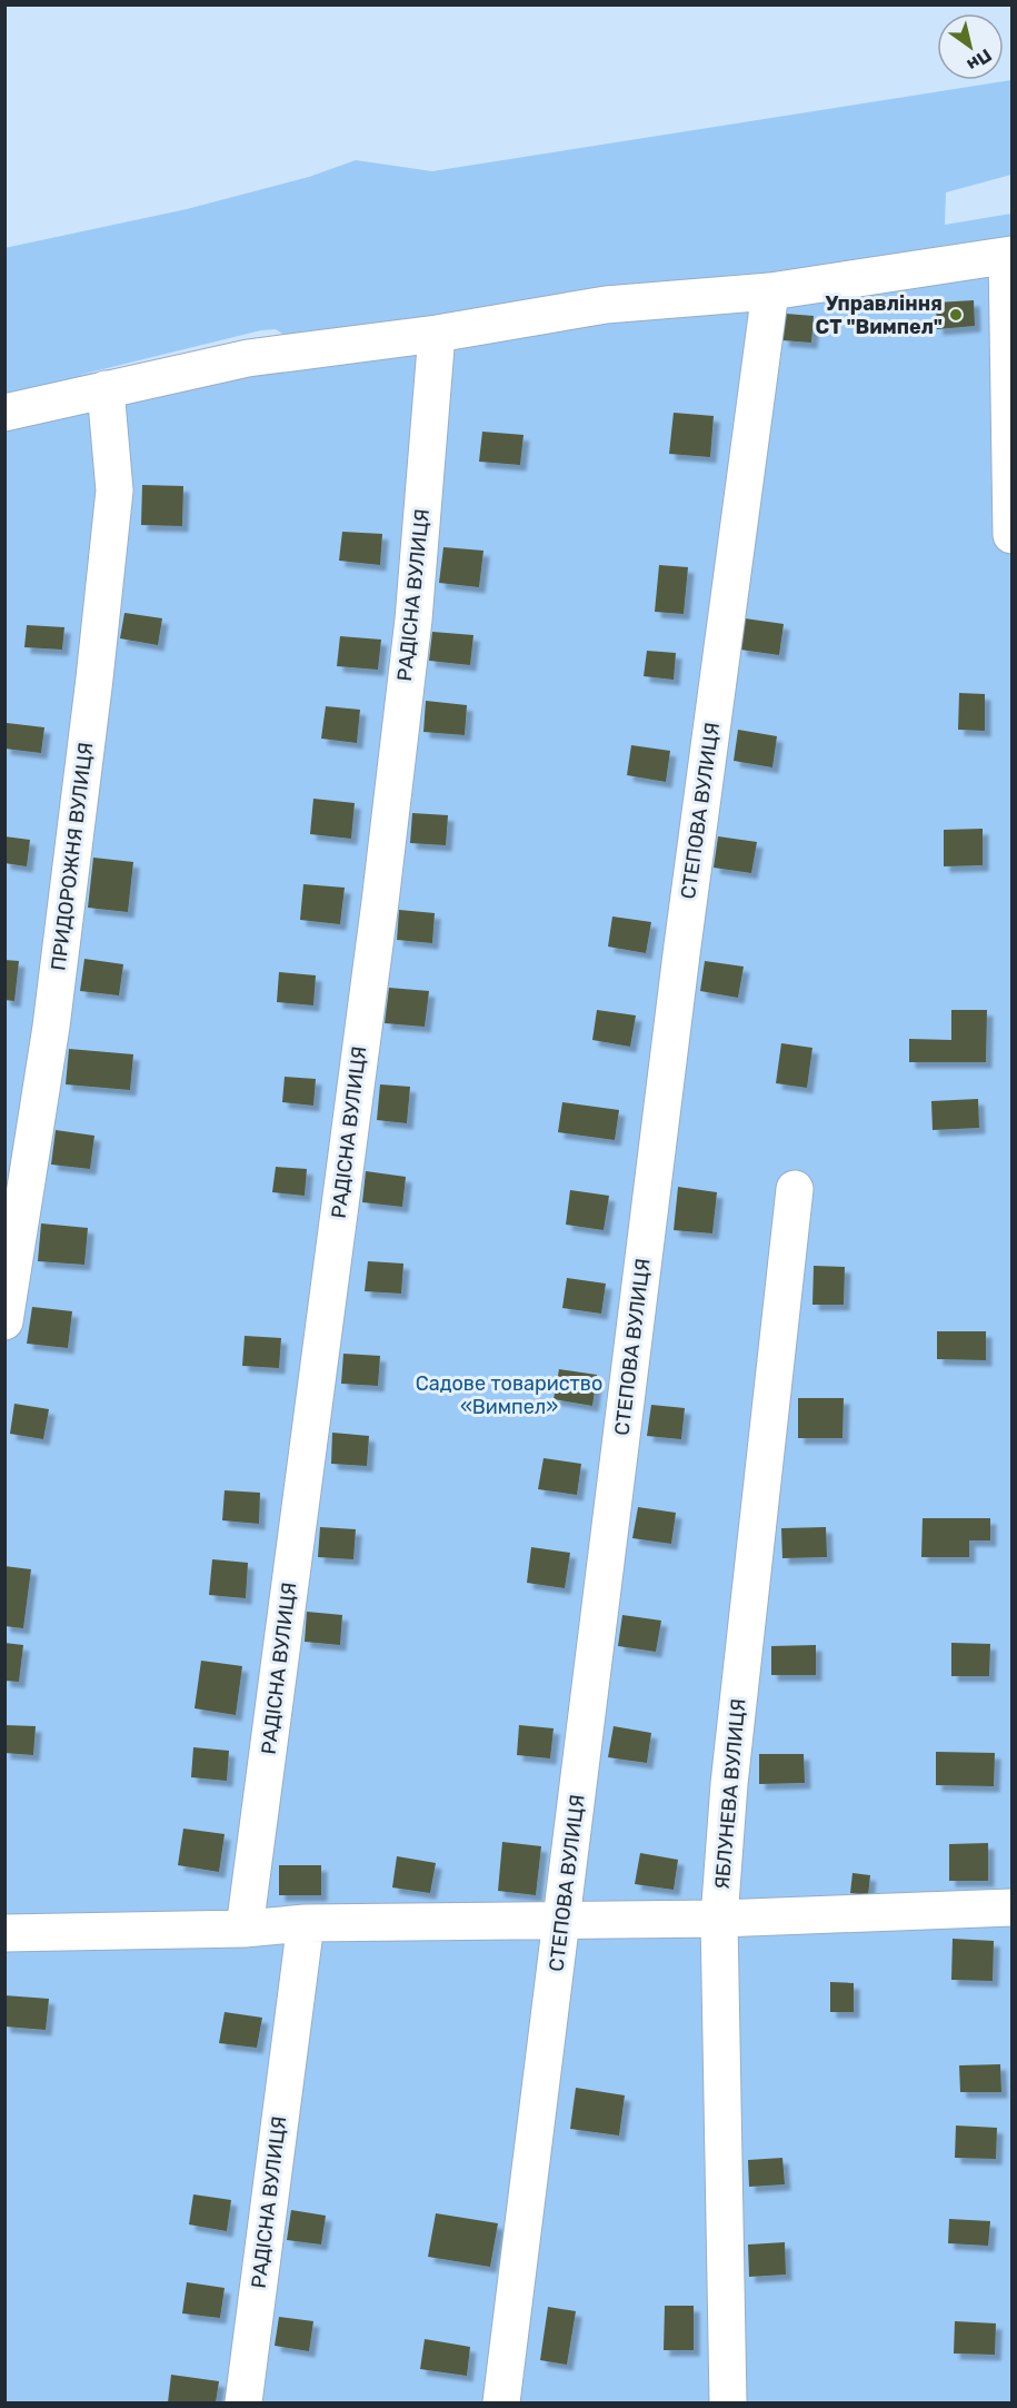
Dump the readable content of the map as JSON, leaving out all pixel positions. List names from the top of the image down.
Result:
{
  "streets": {
    "lane": [
      "РАДІСНА ВУЛИЦЯ",
      "СТЕПОВА ВУЛИЦЯ",
      "ПРИДОРОЖНЯ ВУЛИЦЯ",
      "ЯБЛУНЕВА ВУЛИЦЯ"
    ]
  },
  "parks": ["Садове товариство «Вимпел»"],
  "places": ["Управління СТ \"Вимпел\""],
  "north": "bottom right"
}
